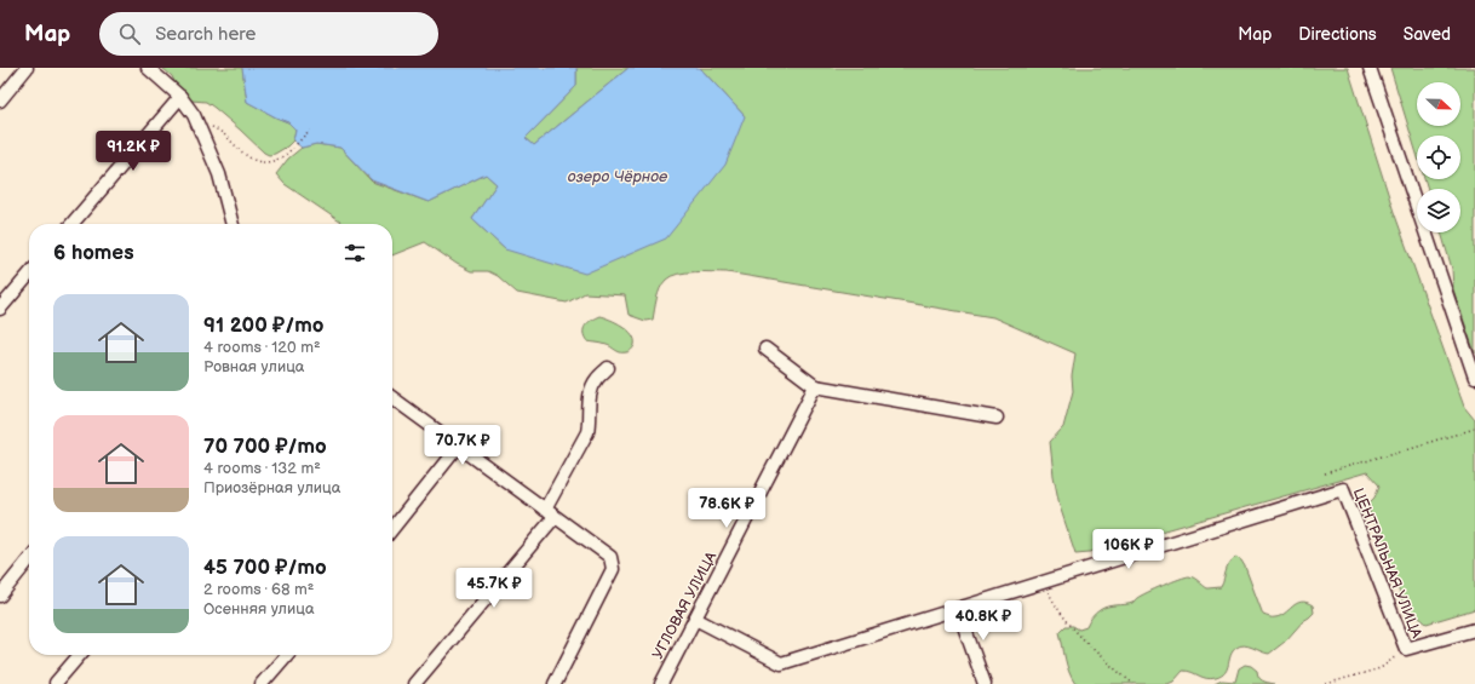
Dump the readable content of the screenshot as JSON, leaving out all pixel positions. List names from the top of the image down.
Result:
{
  "streets": {
    "street": ["ЦЕНТРАЛЬНАЯ УЛИЦА", "УГЛОВАЯ УЛИЦА"]
  },
  "crossings": [
    ["ЦЕНТРАЛЬНАЯ УЛИЦА", "УГЛОВАЯ УЛИЦА"]
  ],
  "water": ["озеро Чёрное"],
  "north": "right",
  "page": {
    "header": "Map",
    "search": "Search here",
    "nav": ["Map", "Directions", "Saved"],
    "price": [
      "91.2K ₽",
      "70.7K ₽",
      "78.6K ₽",
      "106K ₽",
      "45.7K ₽",
      "40.8K ₽"
    ],
    "heading": "6 homes",
    "list": [
      {
        "name": "91 200 ₽/mo",
        "note": "4 rooms · 120 m² · Ровная улица"
      },
      {
        "name": "70 700 ₽/mo",
        "note": "4 rooms · 132 m² · Приозёрная улица"
      },
      {
        "name": "45 700 ₽/mo",
        "note": "2 rooms · 68 m² · Осенняя улица"
      }
    ]
  }
}
